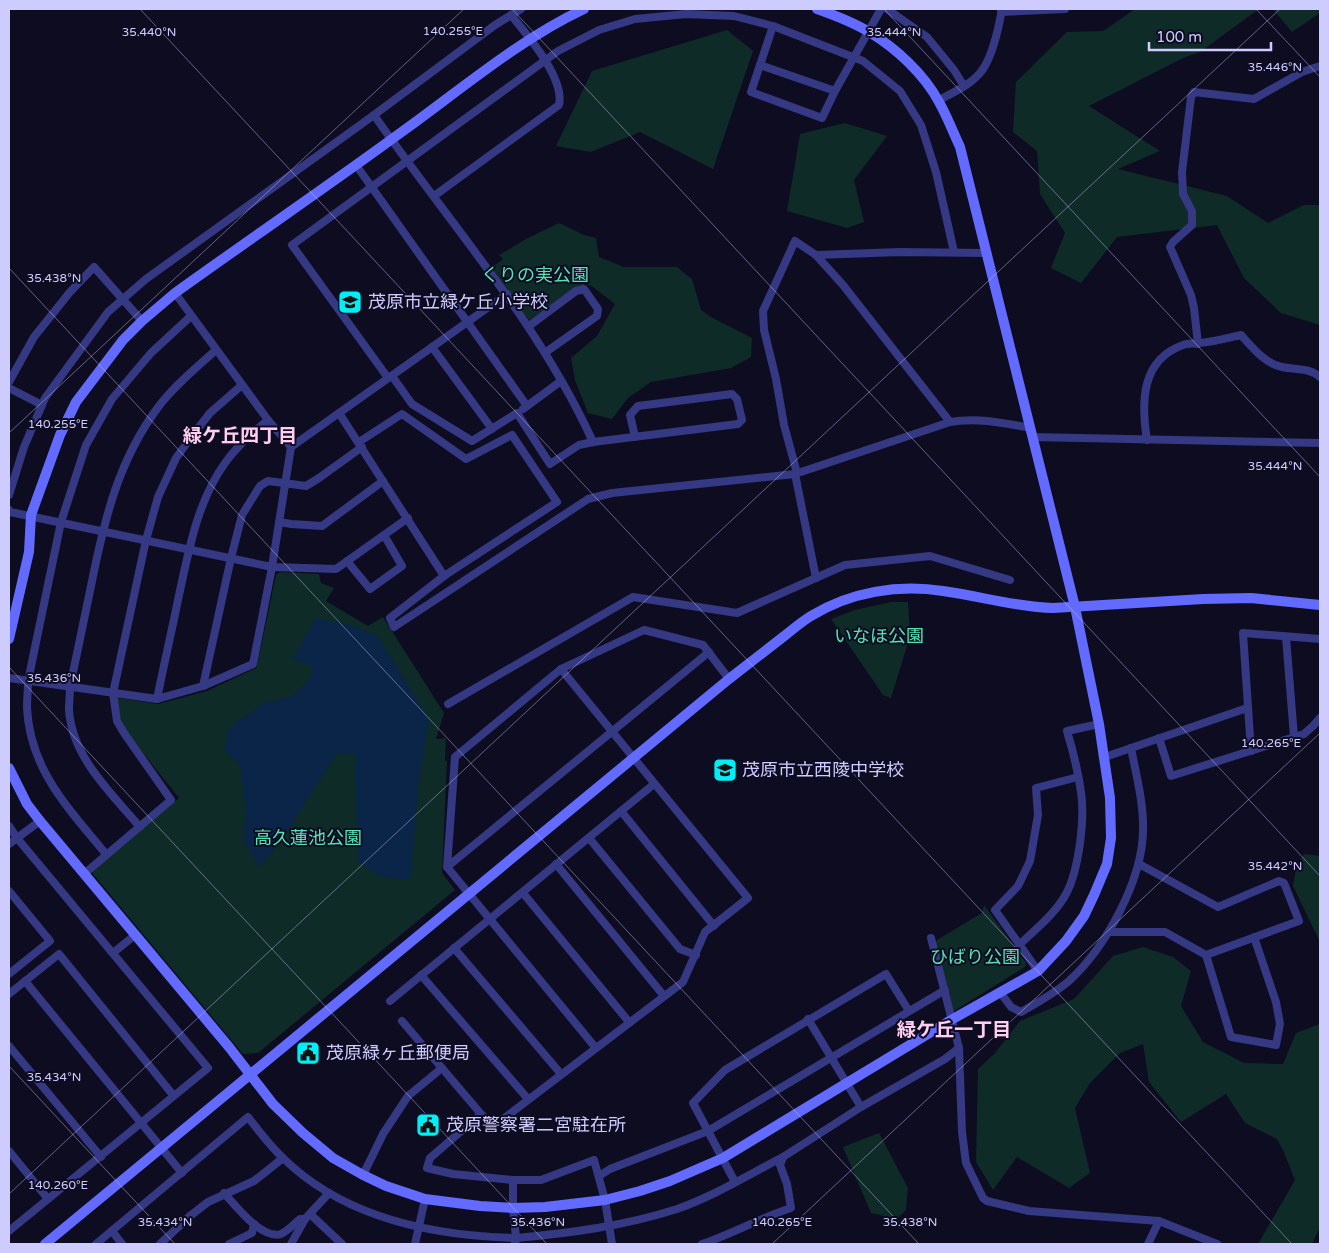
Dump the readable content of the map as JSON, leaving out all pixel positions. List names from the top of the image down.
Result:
{
  "districts": ["緑ケ丘四丁目", "緑ケ丘一丁目"],
  "parks": [
    "くりの実公園",
    "いなほ公園",
    "高久蓮池公園",
    "ひばり公園"
  ],
  "places": {
    "school or university": ["茂原市立緑ケ丘小学校", "茂原市立西陵中学校"],
    "public building": ["茂原緑ヶ丘郵便局", "茂原警察署二宮駐在所"]
  },
  "scale_bar": "100 m",
  "coordinates": [
    "140.255°E",
    "35.444°N",
    "35.440°N",
    "35.446°N",
    "35.438°N",
    "35.436°N",
    "140.265°E",
    "35.442°N",
    "35.434°N",
    "140.260°E"
  ]
}
